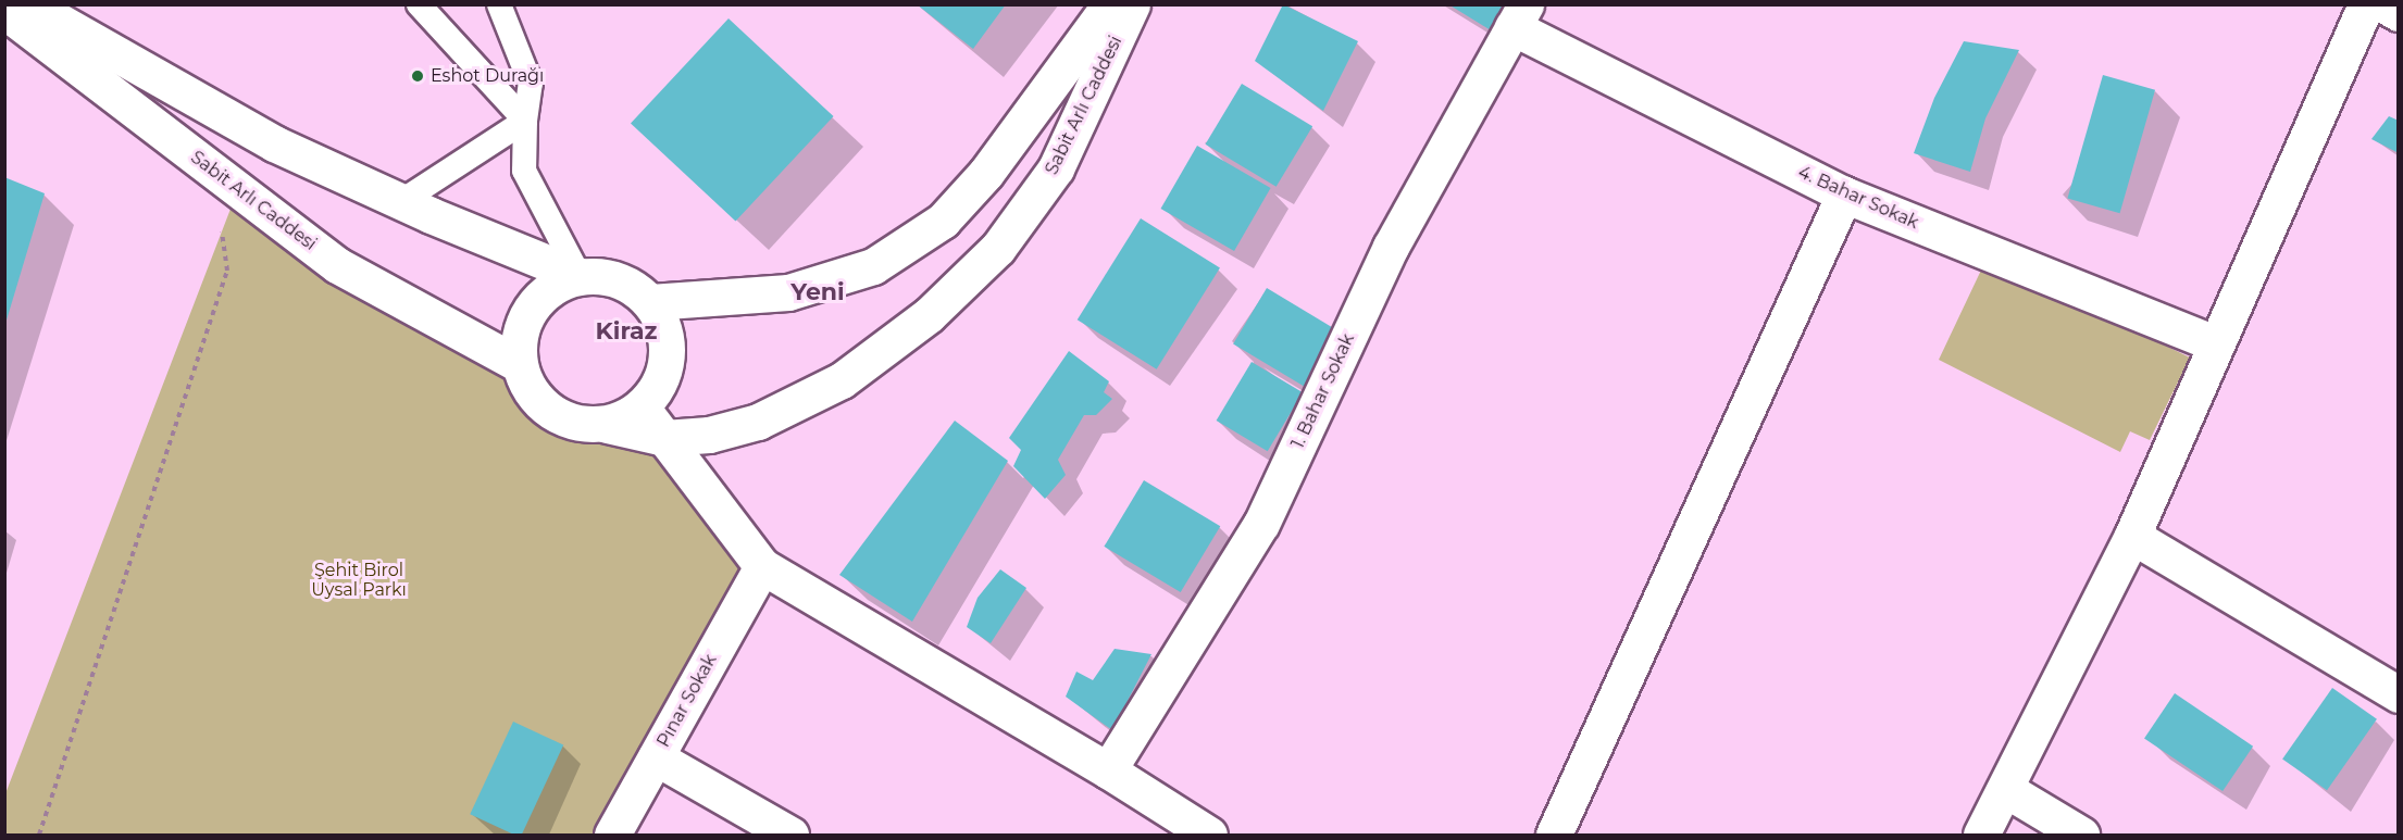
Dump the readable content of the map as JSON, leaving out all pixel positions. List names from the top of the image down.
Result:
{
  "streets": {
    "street": [
      "Sabit Arlı Caddesi",
      "4. Bahar Sokak",
      "1. Bahar Sokak",
      "Pınar Sokak"
    ]
  },
  "crossings": [
    ["4. Bahar Sokak", "1. Bahar Sokak"]
  ],
  "districts": ["Yeni", "Kiraz"],
  "parks": ["Şehit Birol Uysal Parkı"],
  "places": ["Eshot Durağı"]
}
